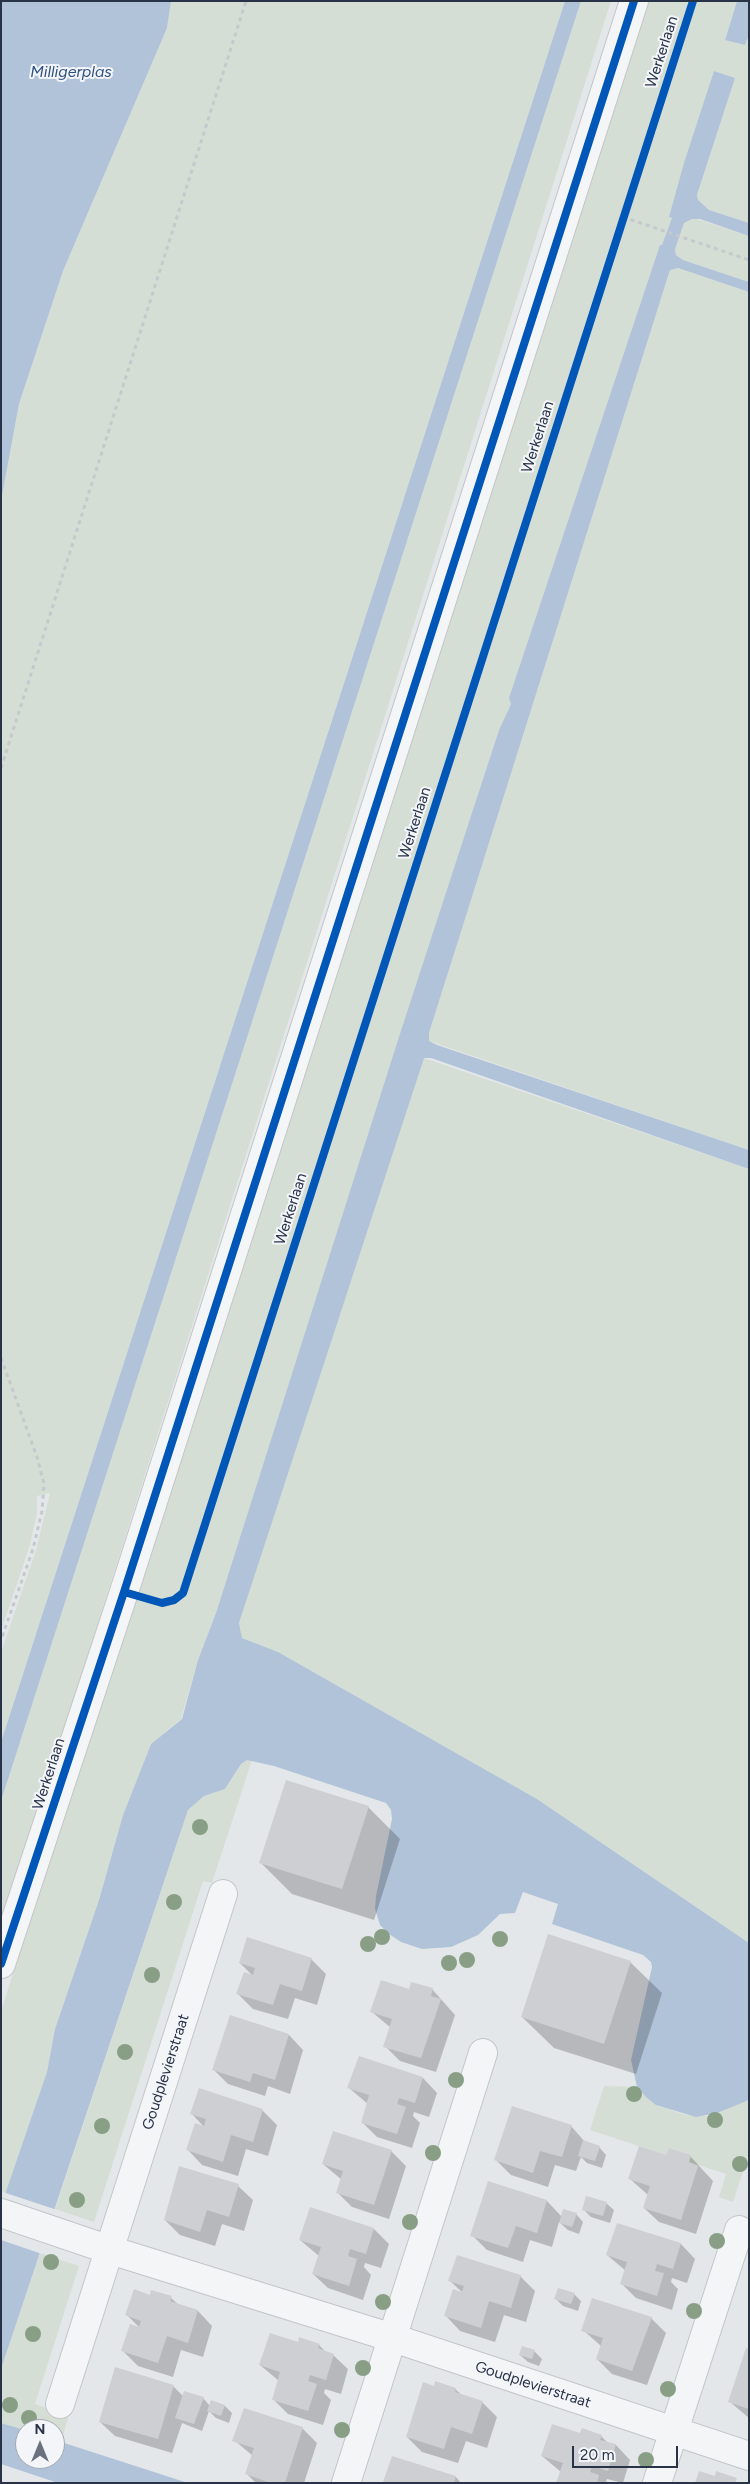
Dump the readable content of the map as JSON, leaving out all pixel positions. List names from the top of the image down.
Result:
{
  "streets": {
    "street": ["Werkerlaan", "Goudplevierstraat"]
  },
  "water": ["Milligerplas"],
  "scale_bar": "20 m",
  "north": "top"
}
